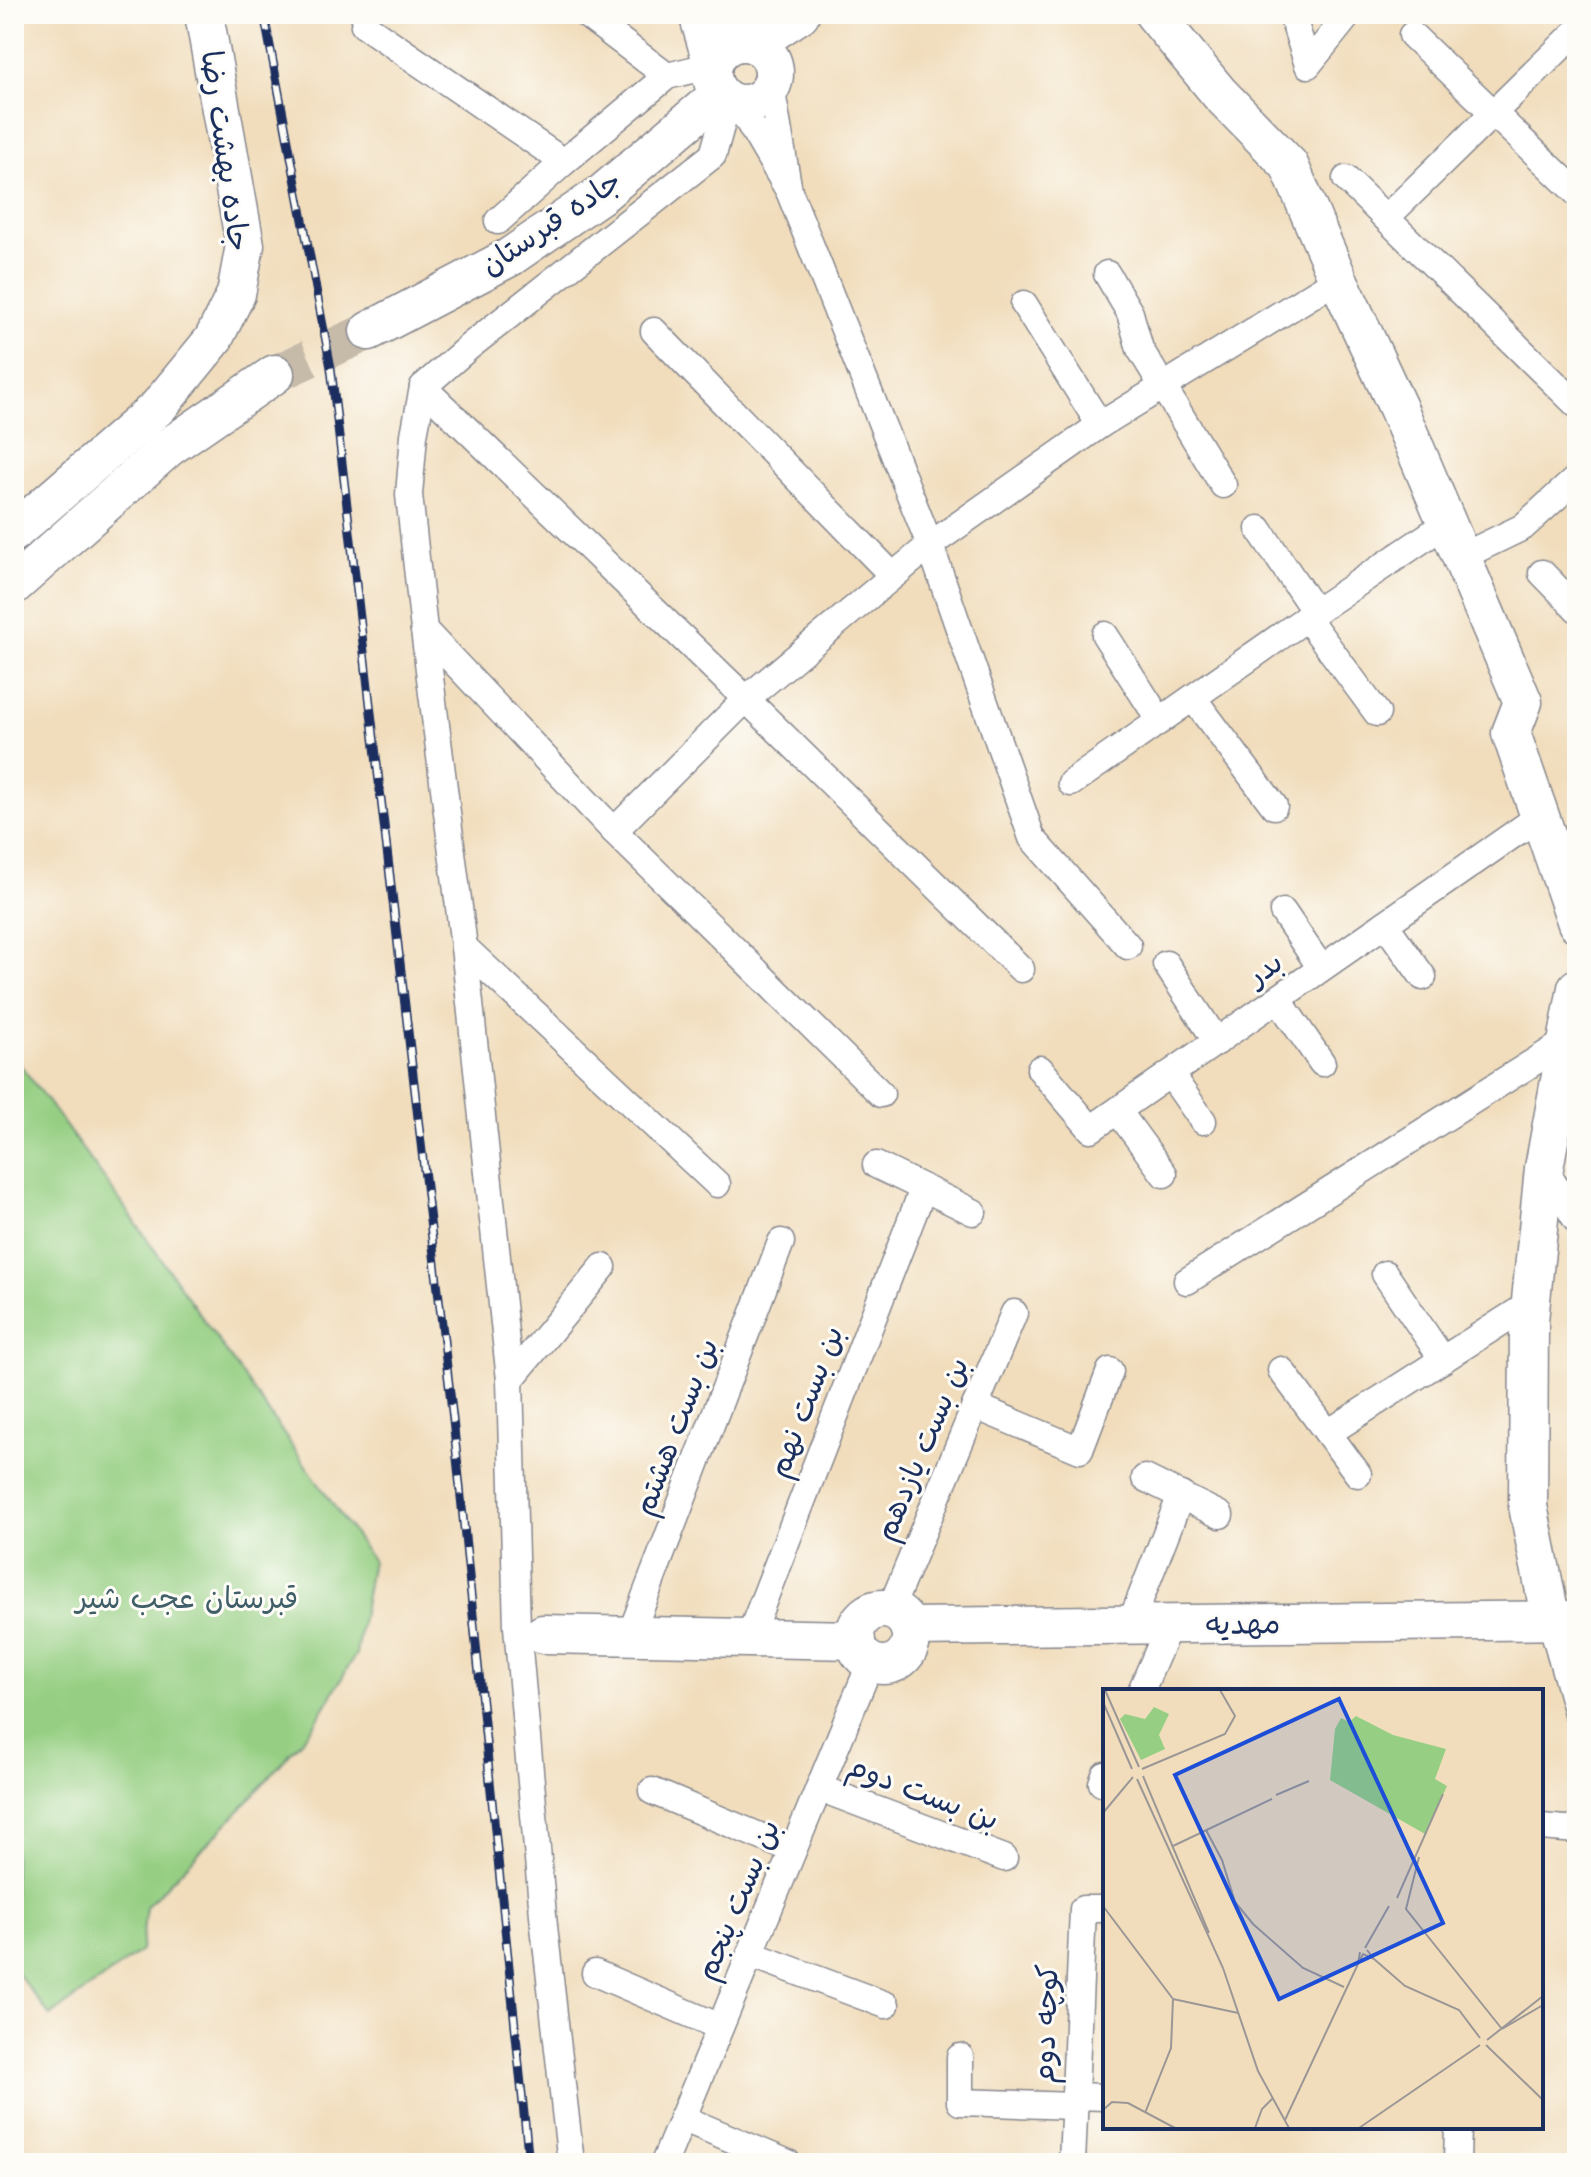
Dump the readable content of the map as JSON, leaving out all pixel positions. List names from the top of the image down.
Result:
{
  "streets": {
    "street": [
      "جاده بهشت رضا",
      "جاده قبرستان",
      "بدر",
      "بن بست نهم",
      "بن بست هشتم",
      "بن بست یازدهم",
      "مهدیه",
      "بن بست دوم",
      "بن بست پنجم",
      "کوچه دوم"
    ]
  },
  "crossings": [
    ["بن بست یازدهم", "مهدیه"],
    ["بن بست دوم", "بن بست پنجم"]
  ],
  "parks": ["قبرستان عجب شیر"]
}
